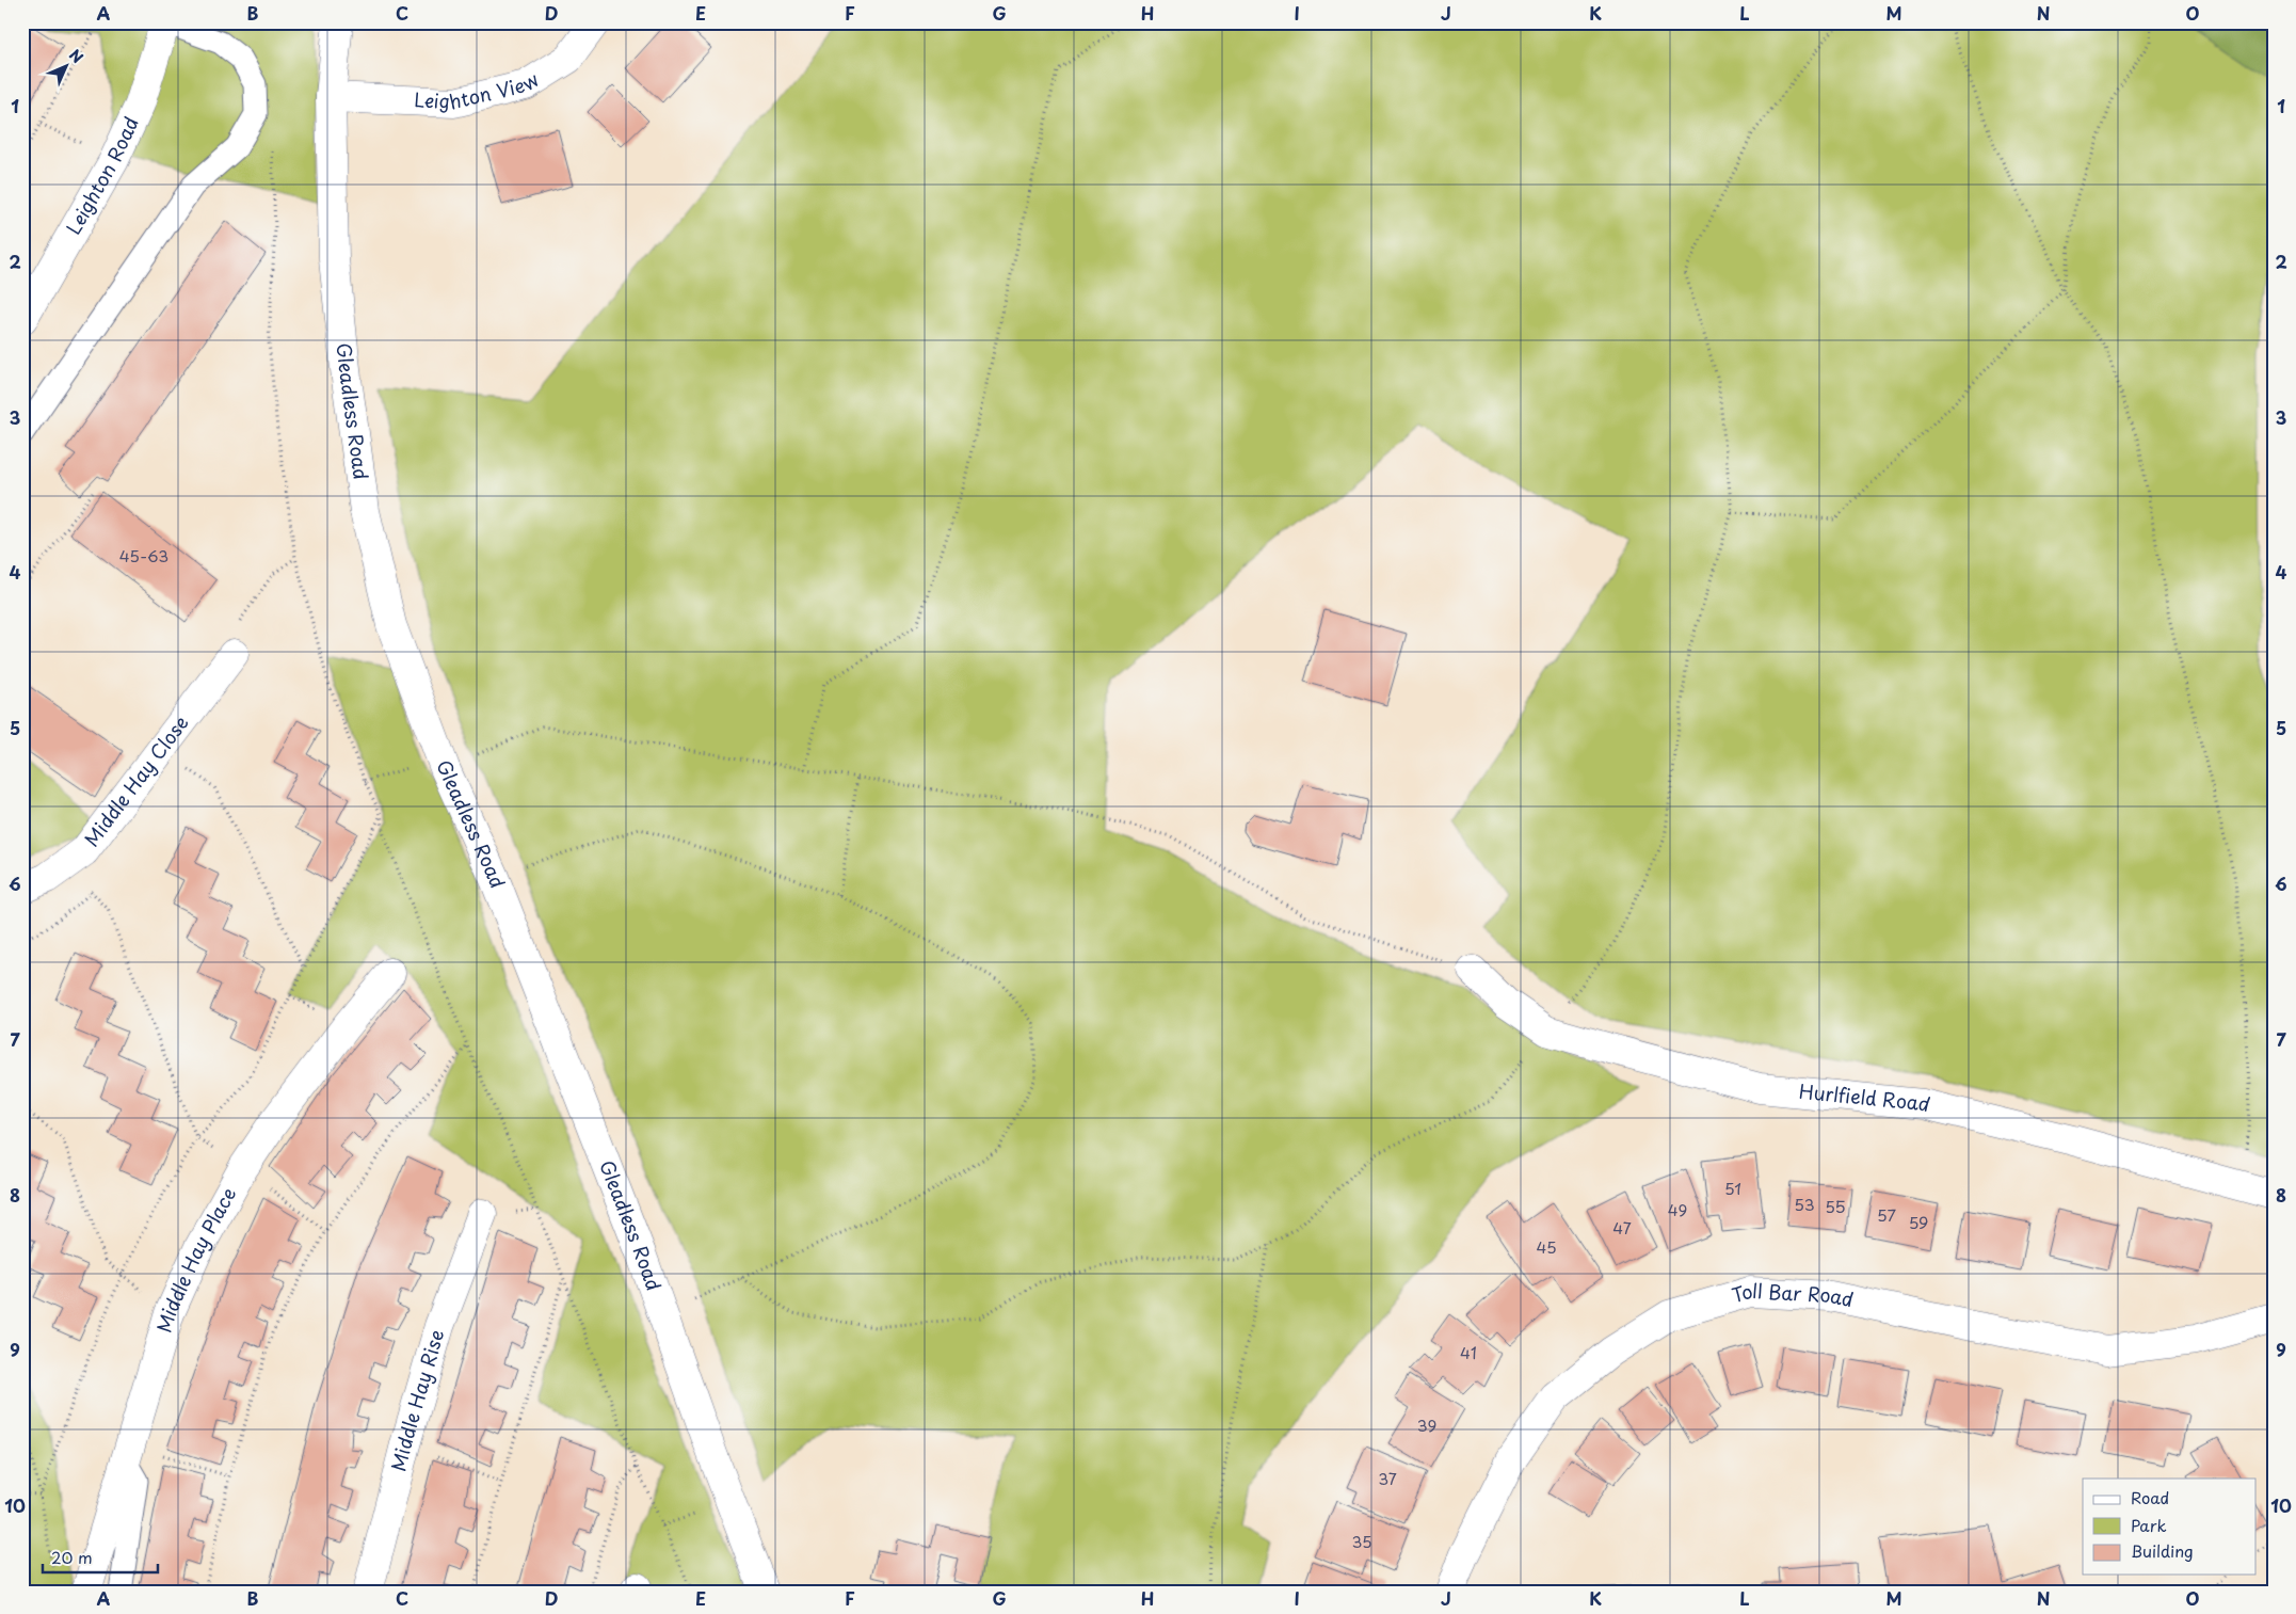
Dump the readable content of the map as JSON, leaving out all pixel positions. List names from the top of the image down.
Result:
{
  "streets": {
    "street": [
      "Leighton View",
      "Leighton Road",
      "Gleadless Road",
      "Middle Hay Close",
      "Hurlfield Road",
      "Middle Hay Place",
      "Toll Bar Road",
      "Middle Hay Rise"
    ]
  },
  "crossings": [
    ["Leighton View", "Gleadless Road"]
  ],
  "house_numbers": [
    "45-63",
    "51",
    "53",
    "55",
    "49",
    "57",
    "59",
    "47",
    "45",
    "41",
    "39",
    "37",
    "35"
  ],
  "legend": ["Road", "Park", "Building"],
  "scale_bar": "20 m",
  "north": "top right",
  "grid": {
    "columns": [
      "A",
      "B",
      "C",
      "D",
      "E",
      "F",
      "G",
      "H",
      "I",
      "J",
      "K",
      "L",
      "M",
      "N",
      "O"
    ],
    "rows": [
      "1",
      "2",
      "3",
      "4",
      "5",
      "6",
      "7",
      "8",
      "9",
      "10"
    ]
  }
}
